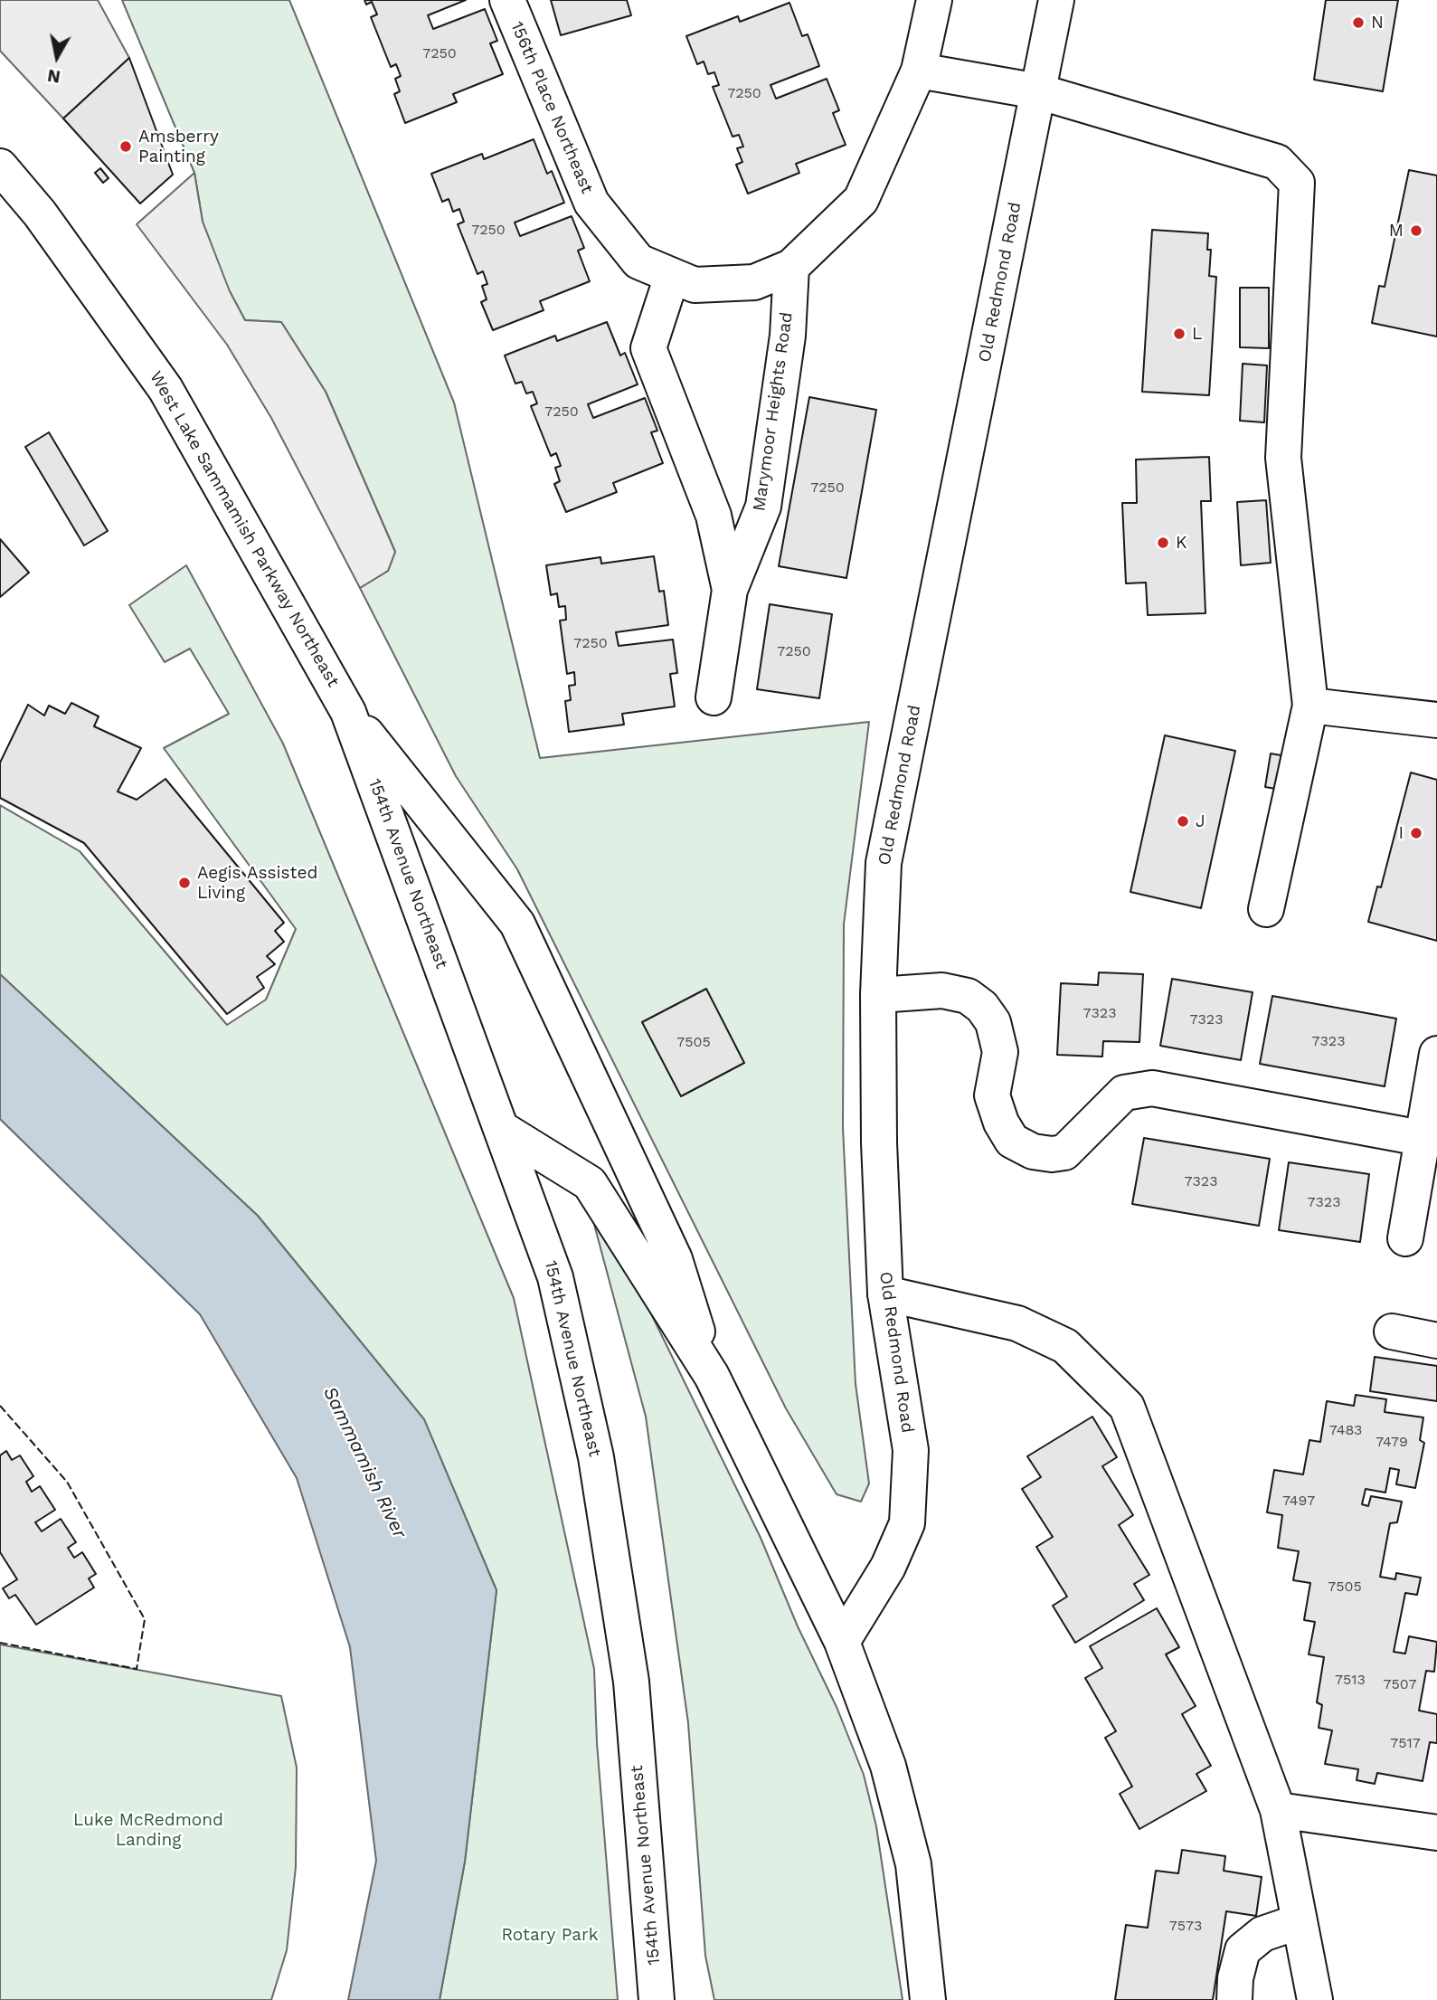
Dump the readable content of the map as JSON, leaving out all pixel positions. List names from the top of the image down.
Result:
{
  "streets": {
    "main road": [
      "156th Place Northeast",
      "Old Redmond Road",
      "Marymoor Heights Road",
      "West Lake Sammamish Parkway Northeast",
      "154th Avenue Northeast"
    ]
  },
  "crossings": [
    ["156th Place Northeast", "Marymoor Heights Road"],
    ["West Lake Sammamish Parkway Northeast", "154th Avenue Northeast"]
  ],
  "water": ["Sammamish River"],
  "parks": ["Luke McRedmond Landing", "Rotary Park"],
  "places": [
    "N",
    "Amsberry Painting",
    "M",
    "L",
    "K",
    "J",
    "I",
    "Aegis Assisted Living"
  ],
  "house_numbers": [
    "7250",
    "7250",
    "7250",
    "7250",
    "7250",
    "7250",
    "7250",
    "7323",
    "7323",
    "7323",
    "7505",
    "7323",
    "7323",
    "7483",
    "7479",
    "7497",
    "7505",
    "7513",
    "7507",
    "7517",
    "7573"
  ],
  "north": "bottom"
}
